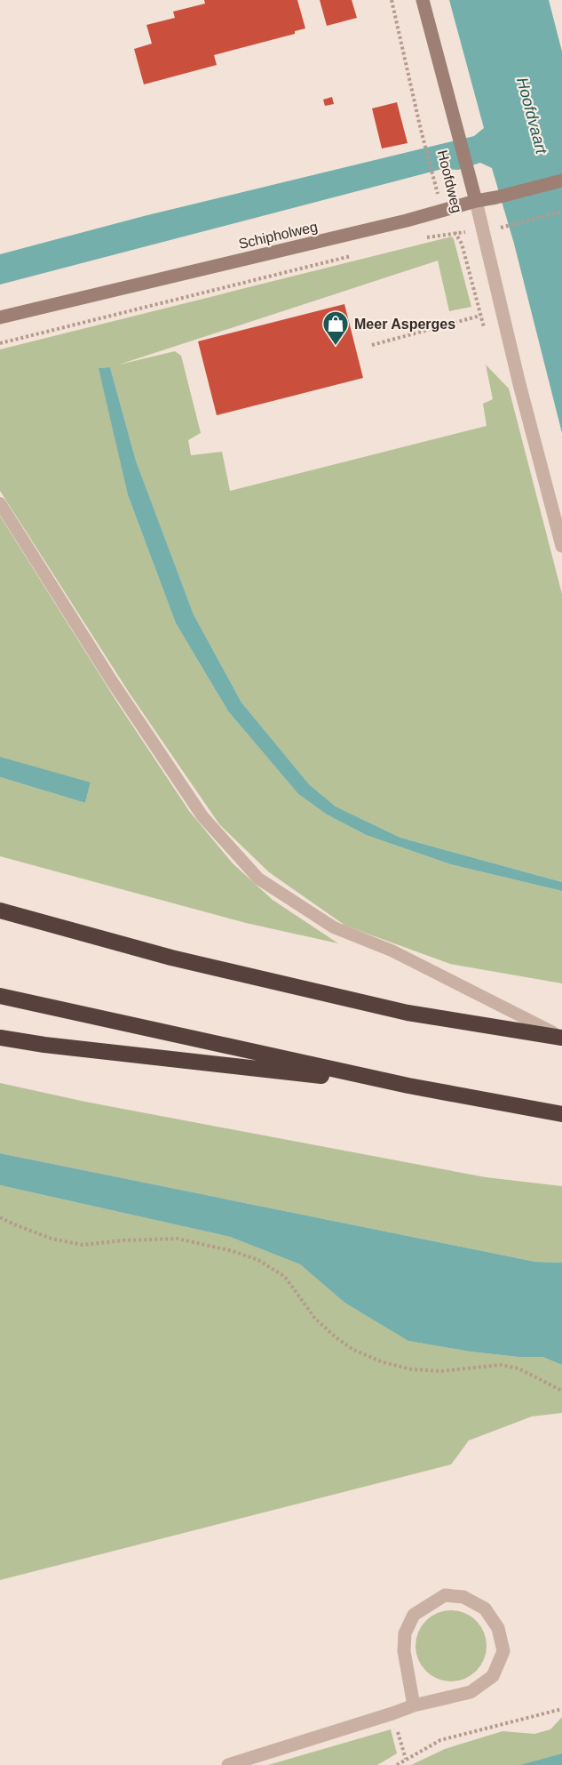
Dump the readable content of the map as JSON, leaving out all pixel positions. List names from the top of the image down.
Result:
{
  "streets": {
    "main road": ["Hoofdweg", "Schipholweg"]
  },
  "crossings": [
    ["Hoofdweg", "Schipholweg"]
  ],
  "water": ["Hoofdvaart"],
  "places": {
    "shop": ["Meer Asperges"]
  }
}
